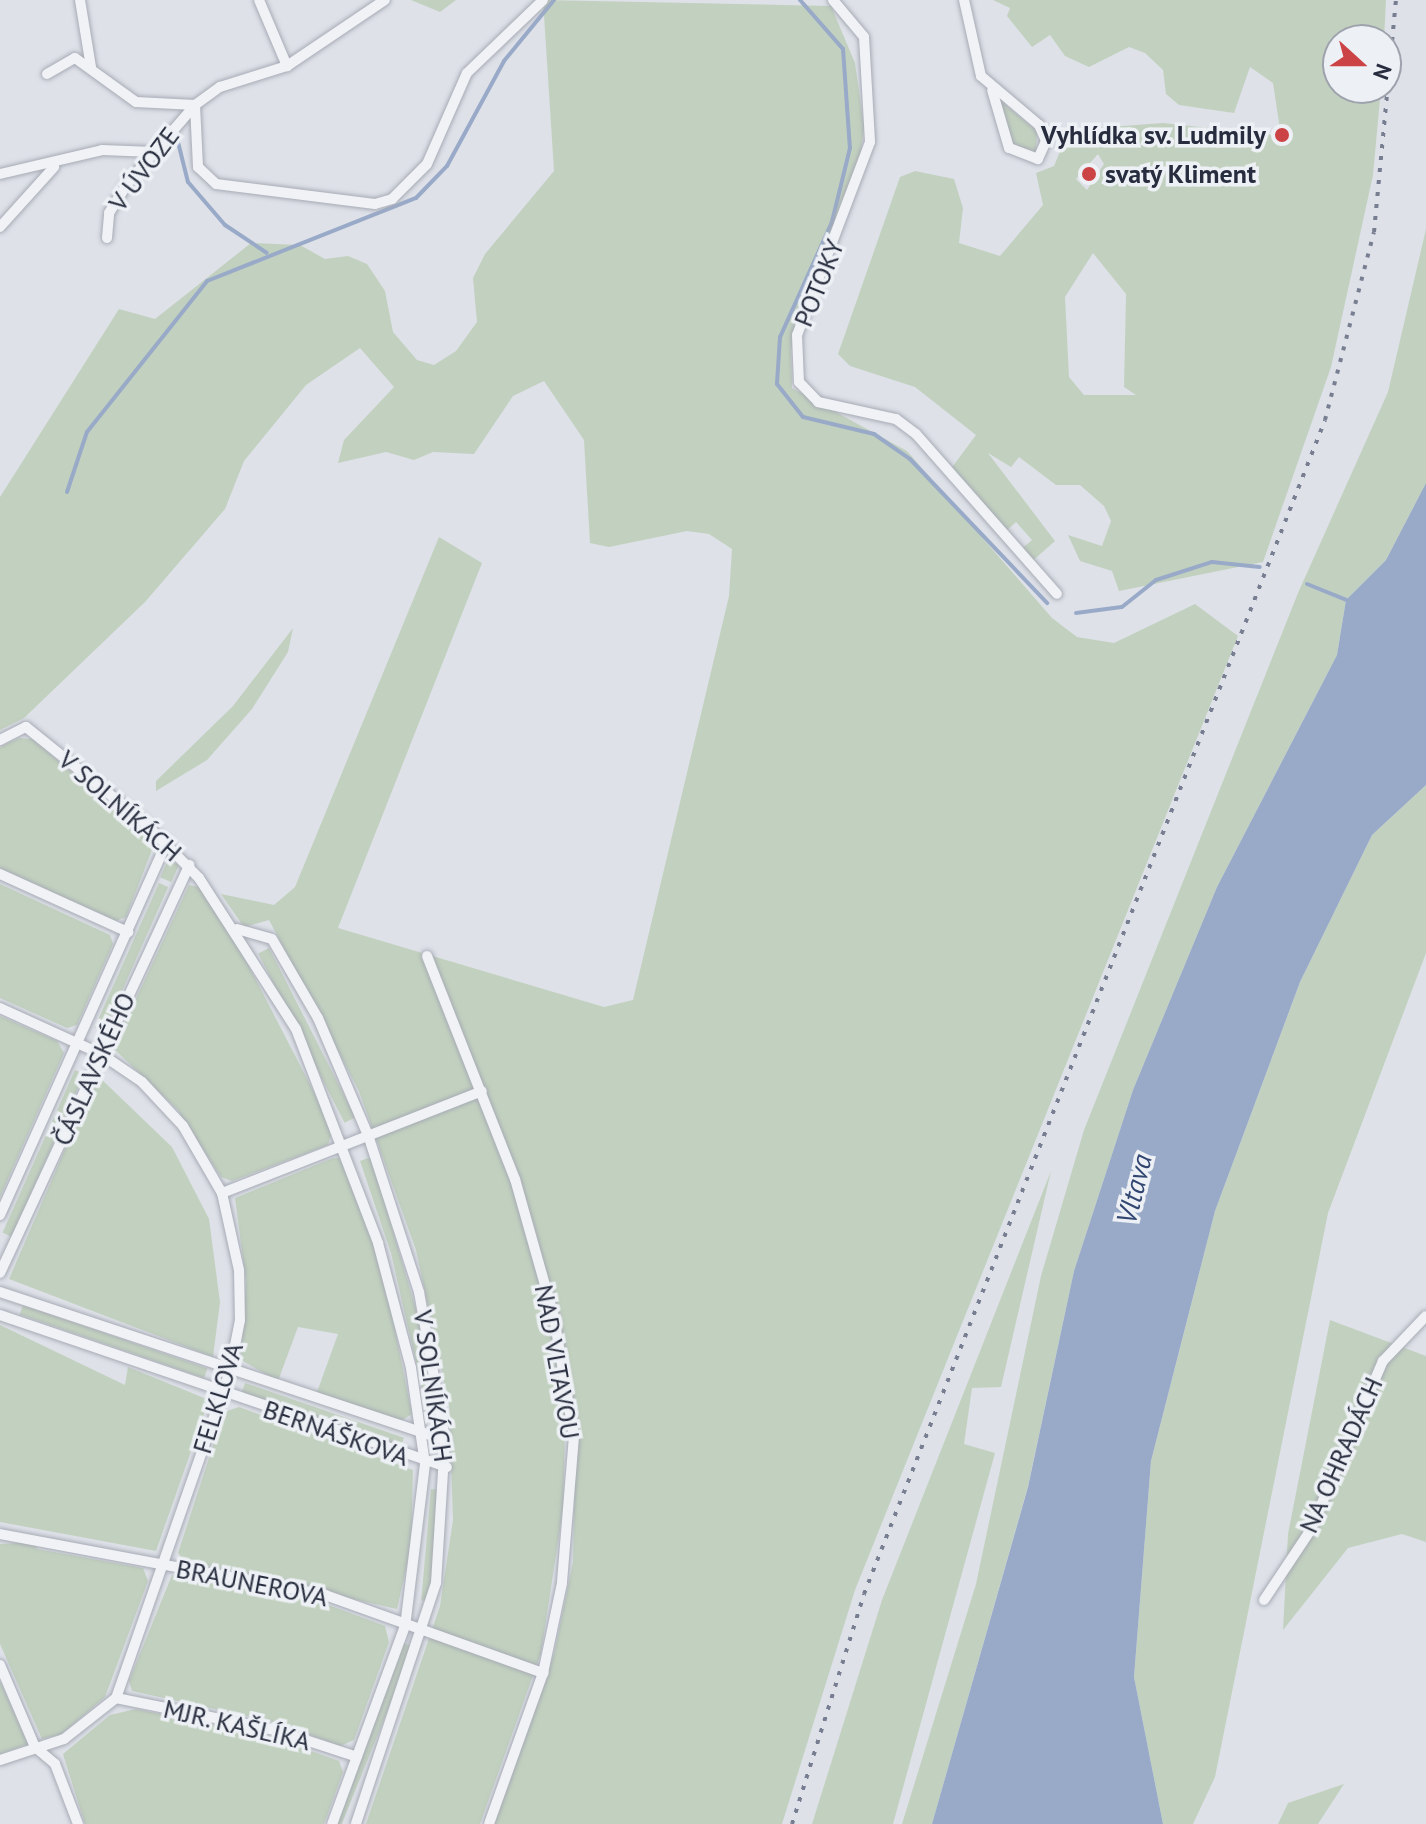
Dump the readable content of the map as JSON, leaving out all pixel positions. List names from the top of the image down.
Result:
{
  "streets": {
    "street": [
      "V ÚVOZE",
      "POTOKY",
      "V SOLNÍKÁCH",
      "ČÁSLAVSKÉHO",
      "NAD VLTAVOU",
      "FELKLOVA",
      "BERNÁŠKOVA",
      "NA OHRADÁCH",
      "BRAUNEROVA",
      "MJR. KAŠLÍKA"
    ]
  },
  "crossings": [
    ["V SOLNÍKÁCH", "ČÁSLAVSKÉHO"],
    ["V SOLNÍKÁCH", "BERNÁŠKOVA"],
    ["V SOLNÍKÁCH", "BRAUNEROVA"],
    ["V SOLNÍKÁCH", "MJR. KAŠLÍKA"],
    ["ČÁSLAVSKÉHO", "FELKLOVA"],
    ["NAD VLTAVOU", "BRAUNEROVA"],
    ["FELKLOVA", "BERNÁŠKOVA"],
    ["FELKLOVA", "BRAUNEROVA"],
    ["FELKLOVA", "MJR. KAŠLÍKA"]
  ],
  "water": ["Vltava"],
  "places": ["Vyhlídka sv. Ludmily", "svatý Kliment"],
  "north": "right"
}
